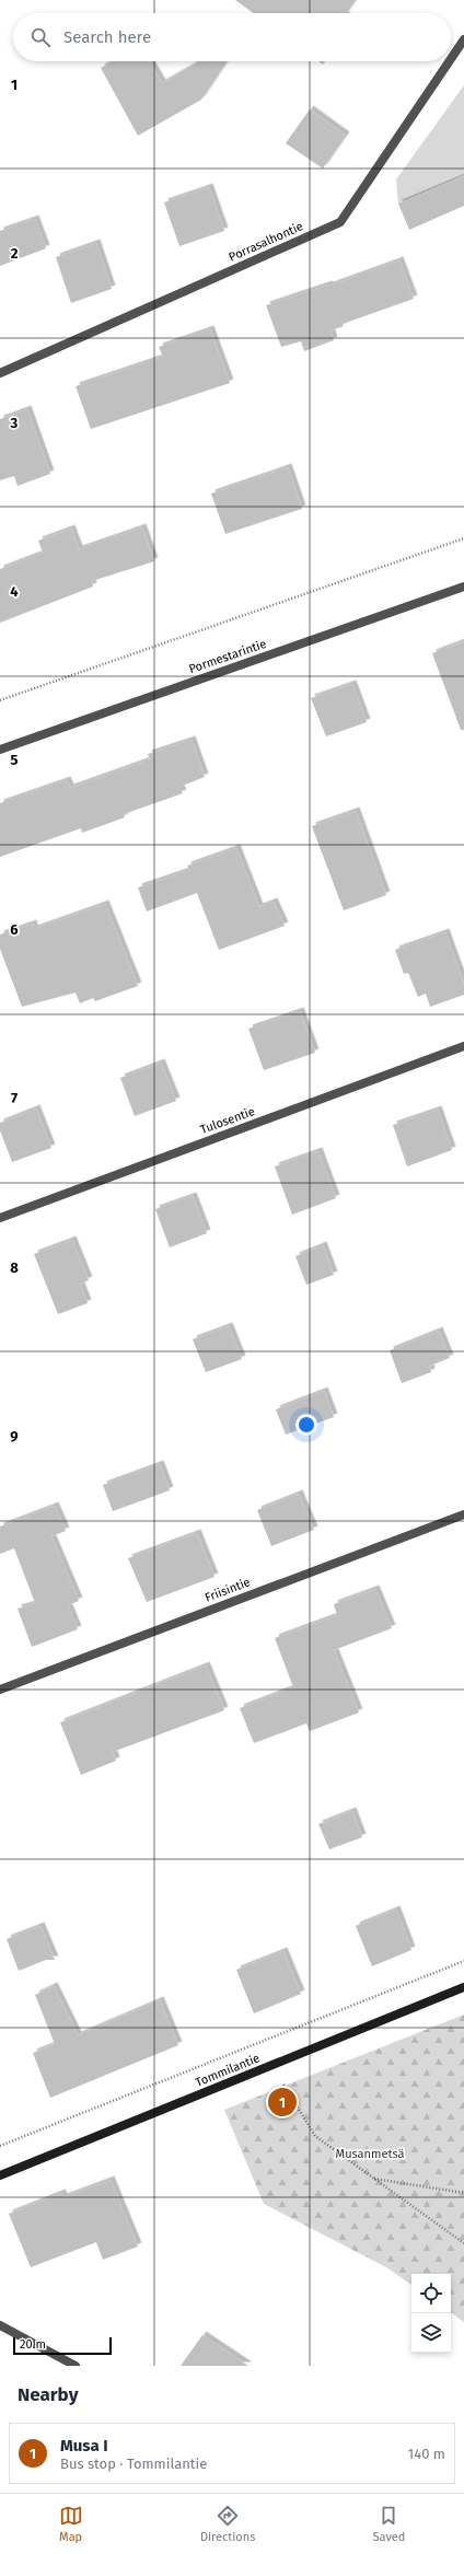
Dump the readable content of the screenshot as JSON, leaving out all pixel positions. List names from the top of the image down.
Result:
{
  "streets": {
    "main road": ["Tommilantie"],
    "street": [
      "Porrasalhontie",
      "Pormestarintie",
      "Tulosentie",
      "Friisintie"
    ]
  },
  "parks": ["Musanmetsä"],
  "scale_bar": "20 m",
  "page": {
    "search": "Search here",
    "pins": "1",
    "scale": "20 m",
    "heading": "Nearby",
    "list": [
      {
        "mark": "1",
        "name": "Musa I",
        "note": "Bus stop · Tommilantie",
        "value": "140 m"
      }
    ],
    "nav": ["Map", "Directions", "Saved"]
  },
  "grid": {
    "rows": [
      "1",
      "2",
      "3",
      "4",
      "5",
      "6",
      "7",
      "8",
      "9"
    ]
  }
}
